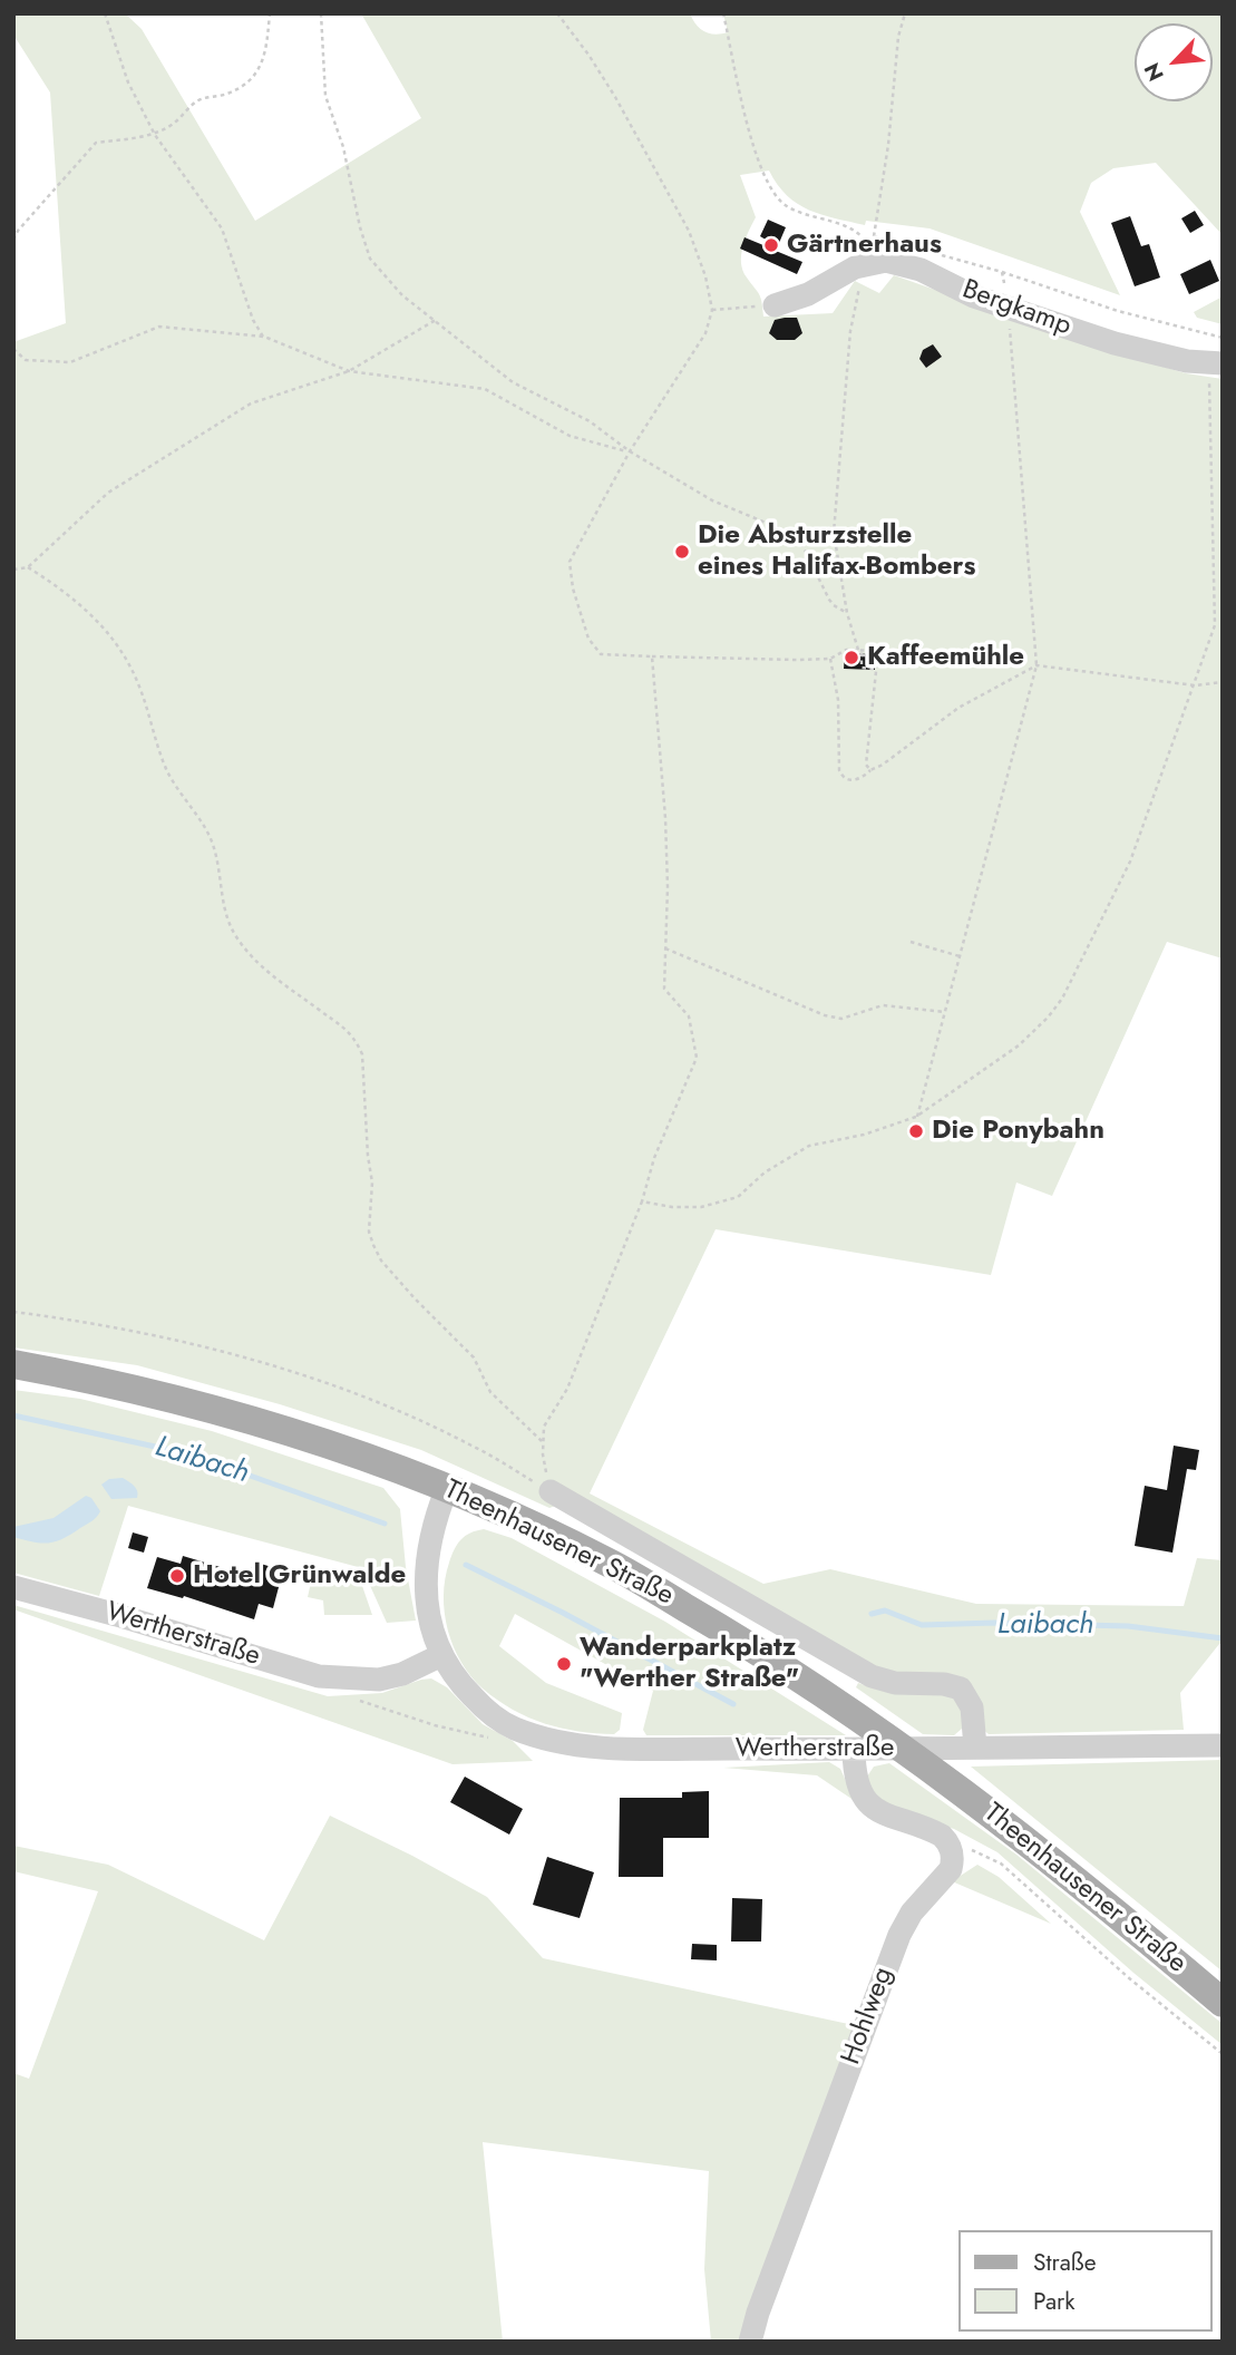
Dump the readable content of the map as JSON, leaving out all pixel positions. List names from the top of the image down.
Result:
{
  "streets": {
    "main road": ["Theenhausener Straße"],
    "street": ["Bergkamp", "Wertherstraße", "Hohlweg"]
  },
  "crossings": [
    ["Theenhausener Straße", "Wertherstraße"]
  ],
  "water": ["Laibach"],
  "places": [
    "Gärtnerhaus",
    "Die Absturzstelle eines Halifax-Bombers",
    "Kaffeemühle",
    "Die Ponybahn",
    "Hotel Grünwalde",
    "Wanderparkplatz \"Werther Straße\""
  ],
  "legend": ["Straße", "Park"],
  "north": "bottom left"
}
